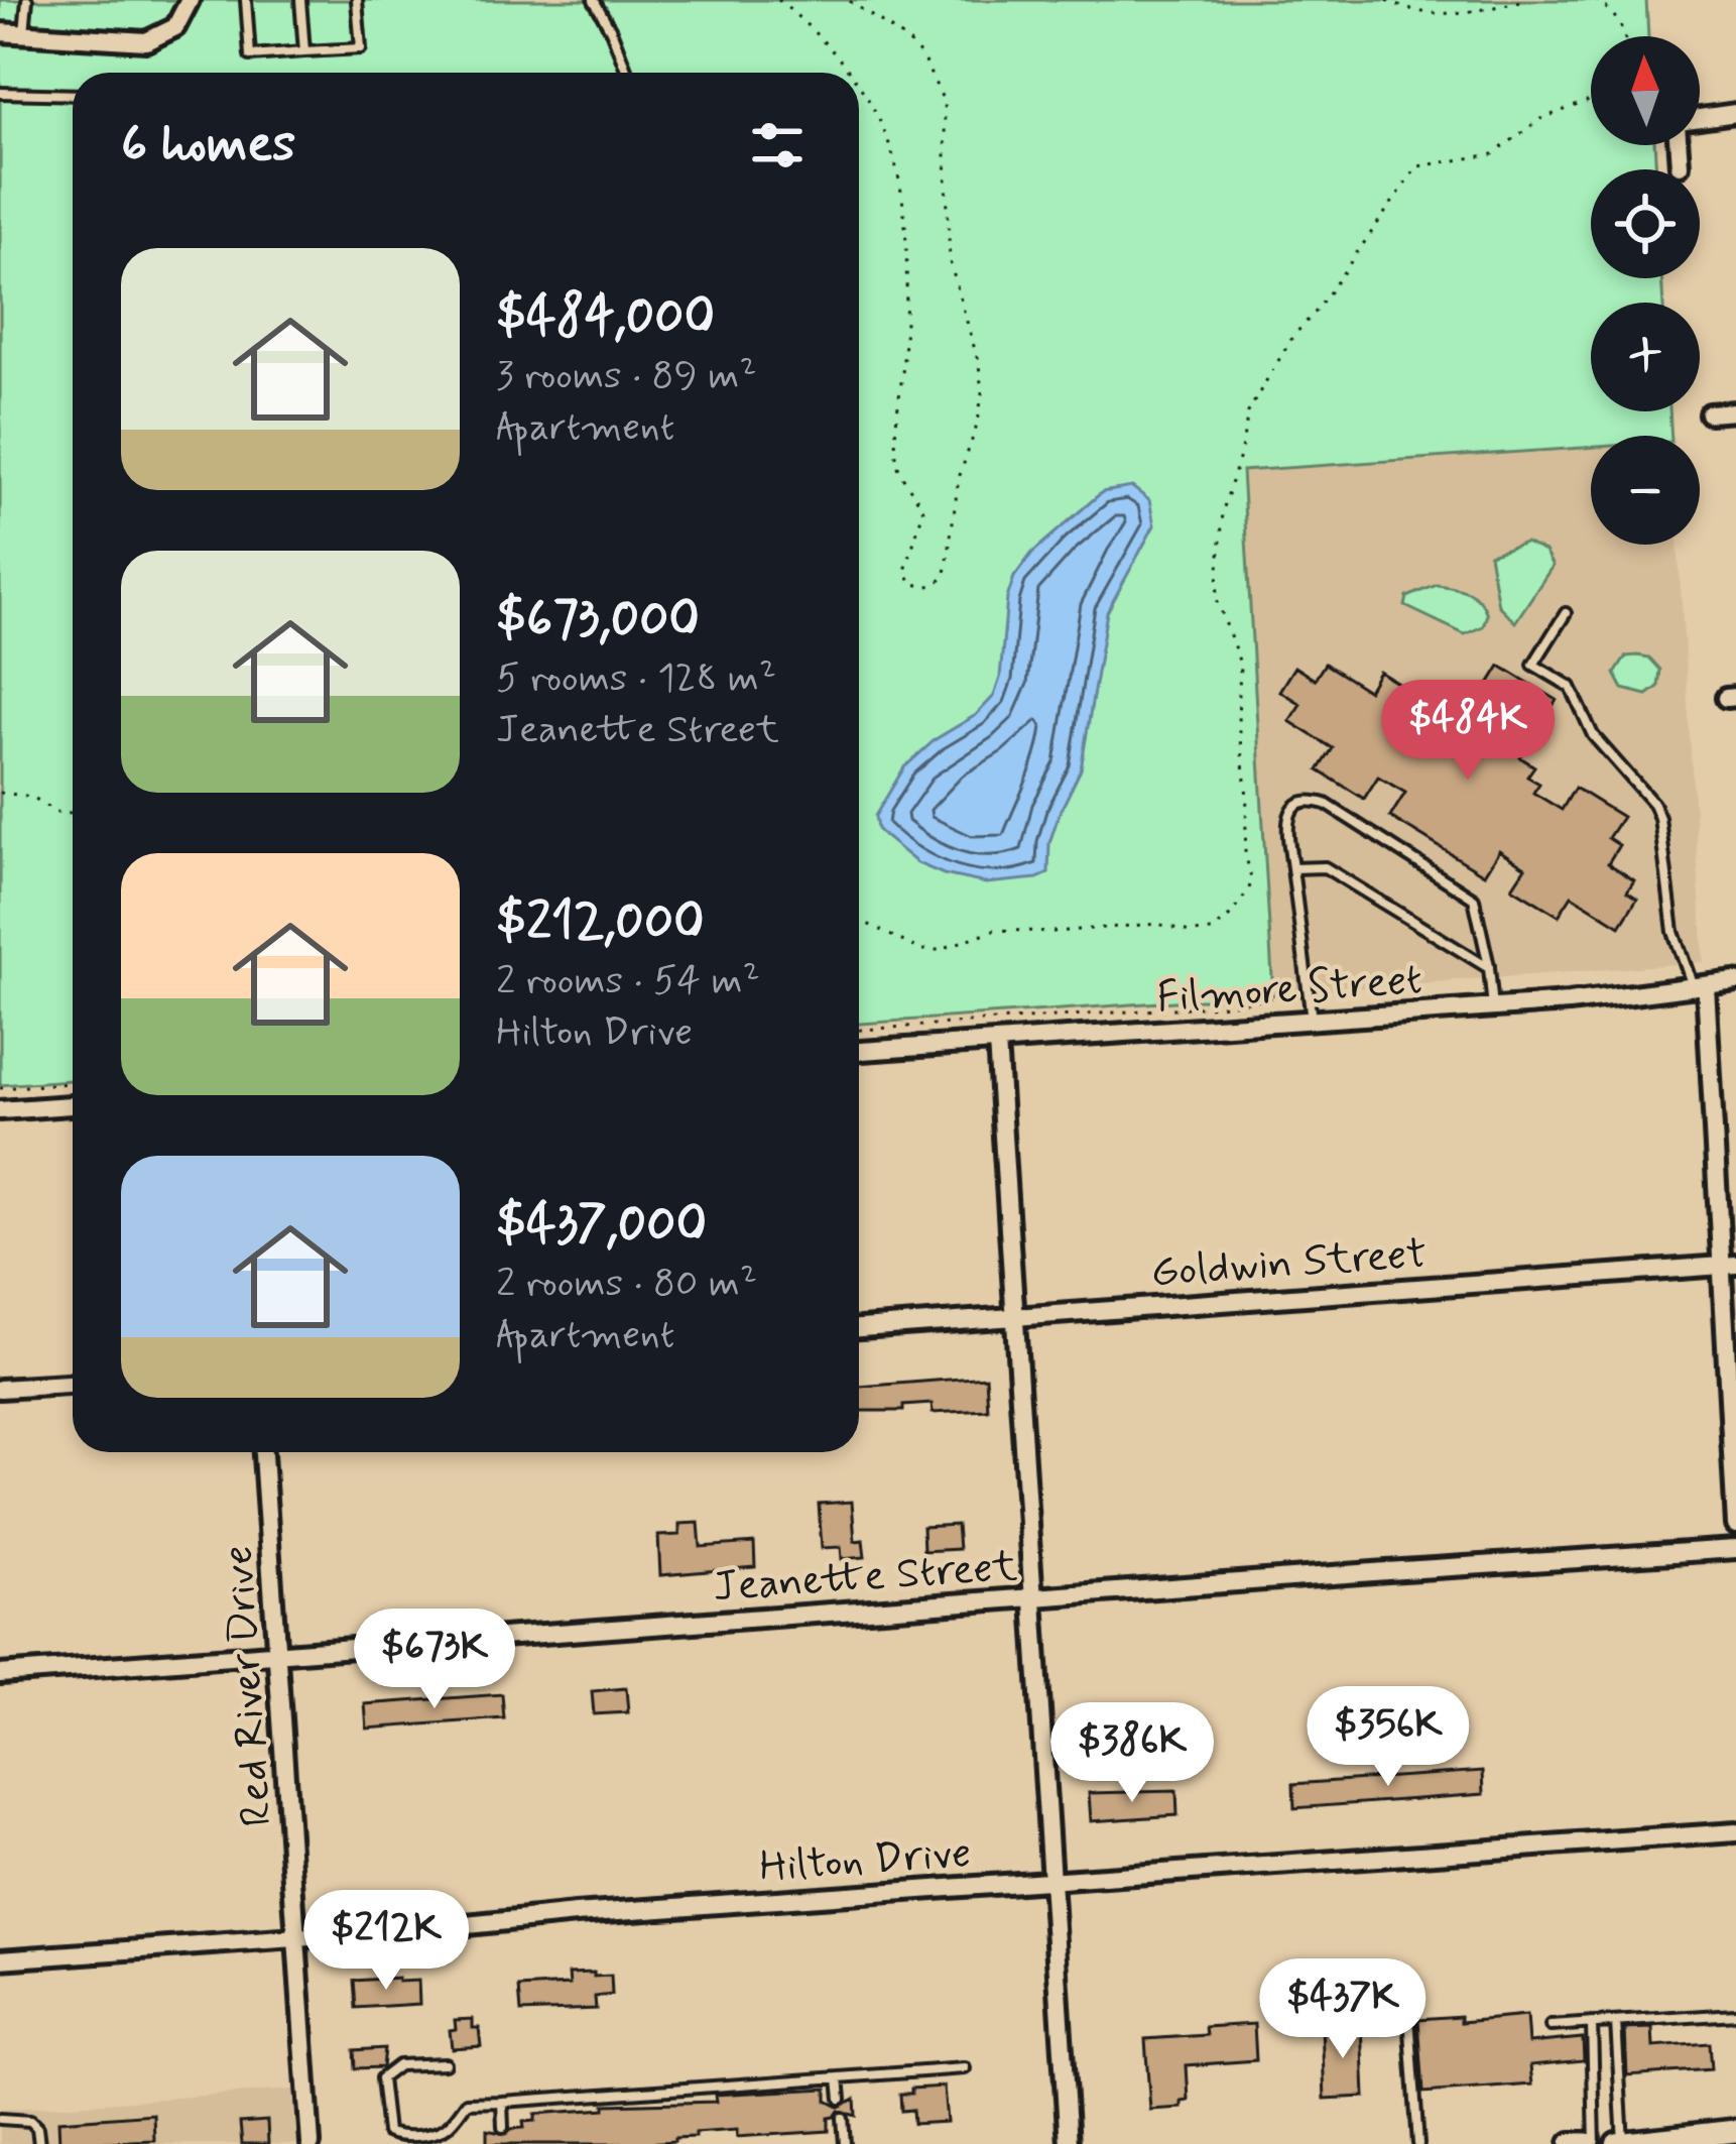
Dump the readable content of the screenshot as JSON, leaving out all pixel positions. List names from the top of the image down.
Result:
{
  "streets": {
    "street": [
      "Filmore Street",
      "Goldwin Street",
      "Jeanette Street",
      "Red River Drive",
      "Hilton Drive"
    ]
  },
  "crossings": [
    ["Jeanette Street", "Red River Drive"],
    ["Red River Drive", "Hilton Drive"]
  ],
  "north": "top",
  "page": {
    "map_buttons": ["+", "−"],
    "heading": "6 homes",
    "list": [
      {
        "name": "$484,000",
        "note": "3 rooms · 89 m² · Apartment"
      },
      {
        "name": "$673,000",
        "note": "5 rooms · 128 m² · Jeanette Street"
      },
      {
        "name": "$212,000",
        "note": "2 rooms · 54 m² · Hilton Drive"
      },
      {
        "name": "$437,000",
        "note": "2 rooms · 80 m² · Apartment"
      }
    ],
    "price": [
      "$484K",
      "$673K",
      "$356K",
      "$386K",
      "$212K",
      "$437K"
    ]
  }
}
